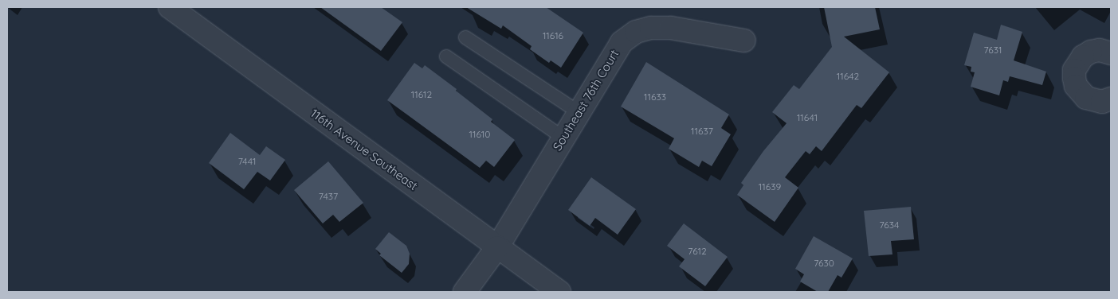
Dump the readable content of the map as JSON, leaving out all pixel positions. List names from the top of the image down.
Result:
{
  "streets": {
    "street": ["Southeast 76th Court", "116th Avenue Southeast"]
  },
  "crossings": [
    ["Southeast 76th Court", "116th Avenue Southeast"]
  ],
  "house_numbers": [
    "11616",
    "7631",
    "11642",
    "11612",
    "11633",
    "11641",
    "11637",
    "11610",
    "7441",
    "11639",
    "7437",
    "7634",
    "7612",
    "7630"
  ]
}
